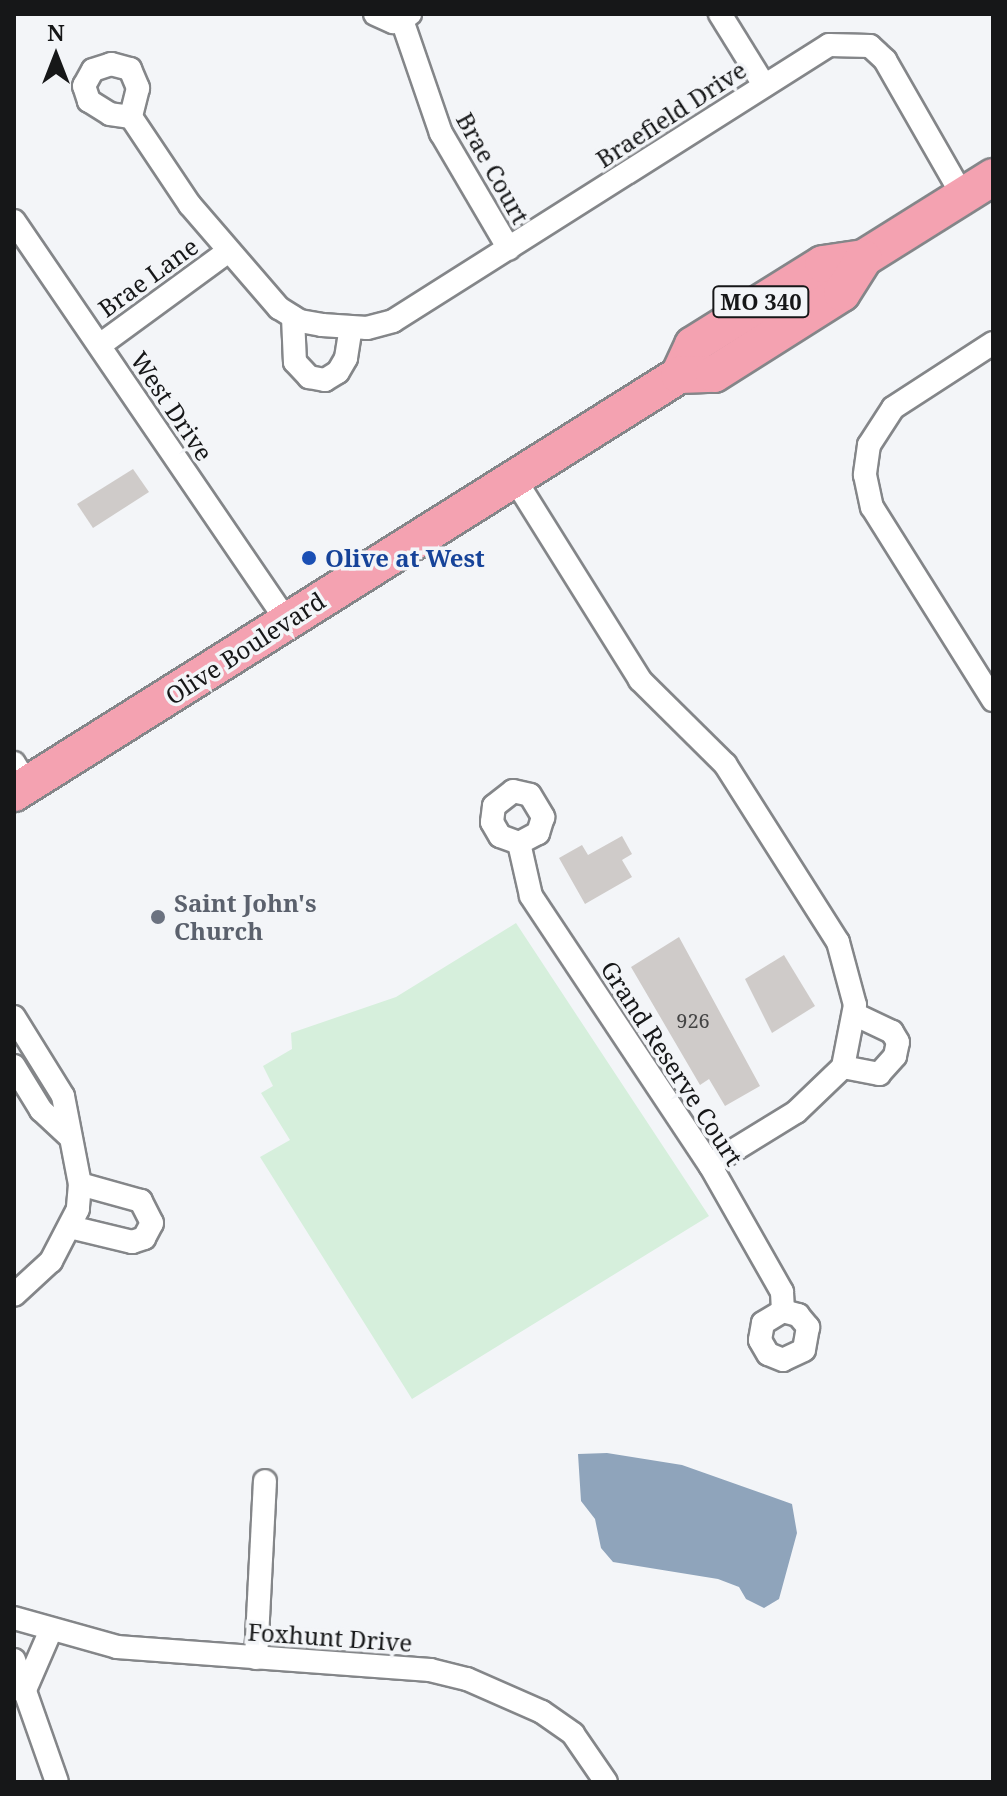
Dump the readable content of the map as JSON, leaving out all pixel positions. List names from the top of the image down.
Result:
{
  "streets": {
    "main road": ["MO 340", "Olive Boulevard"],
    "street": [
      "Braefield Drive",
      "Brae Court",
      "Brae Lane",
      "West Drive",
      "Grand Reserve Court",
      "Foxhunt Drive"
    ]
  },
  "crossings": [
    ["Braefield Drive", "Brae Court"],
    ["Braefield Drive", "Olive Boulevard"],
    ["Brae Lane", "West Drive"],
    ["West Drive", "Olive Boulevard"]
  ],
  "places": ["Olive at West", "Saint John's Church"],
  "house_numbers": ["926"],
  "north": "top"
}
